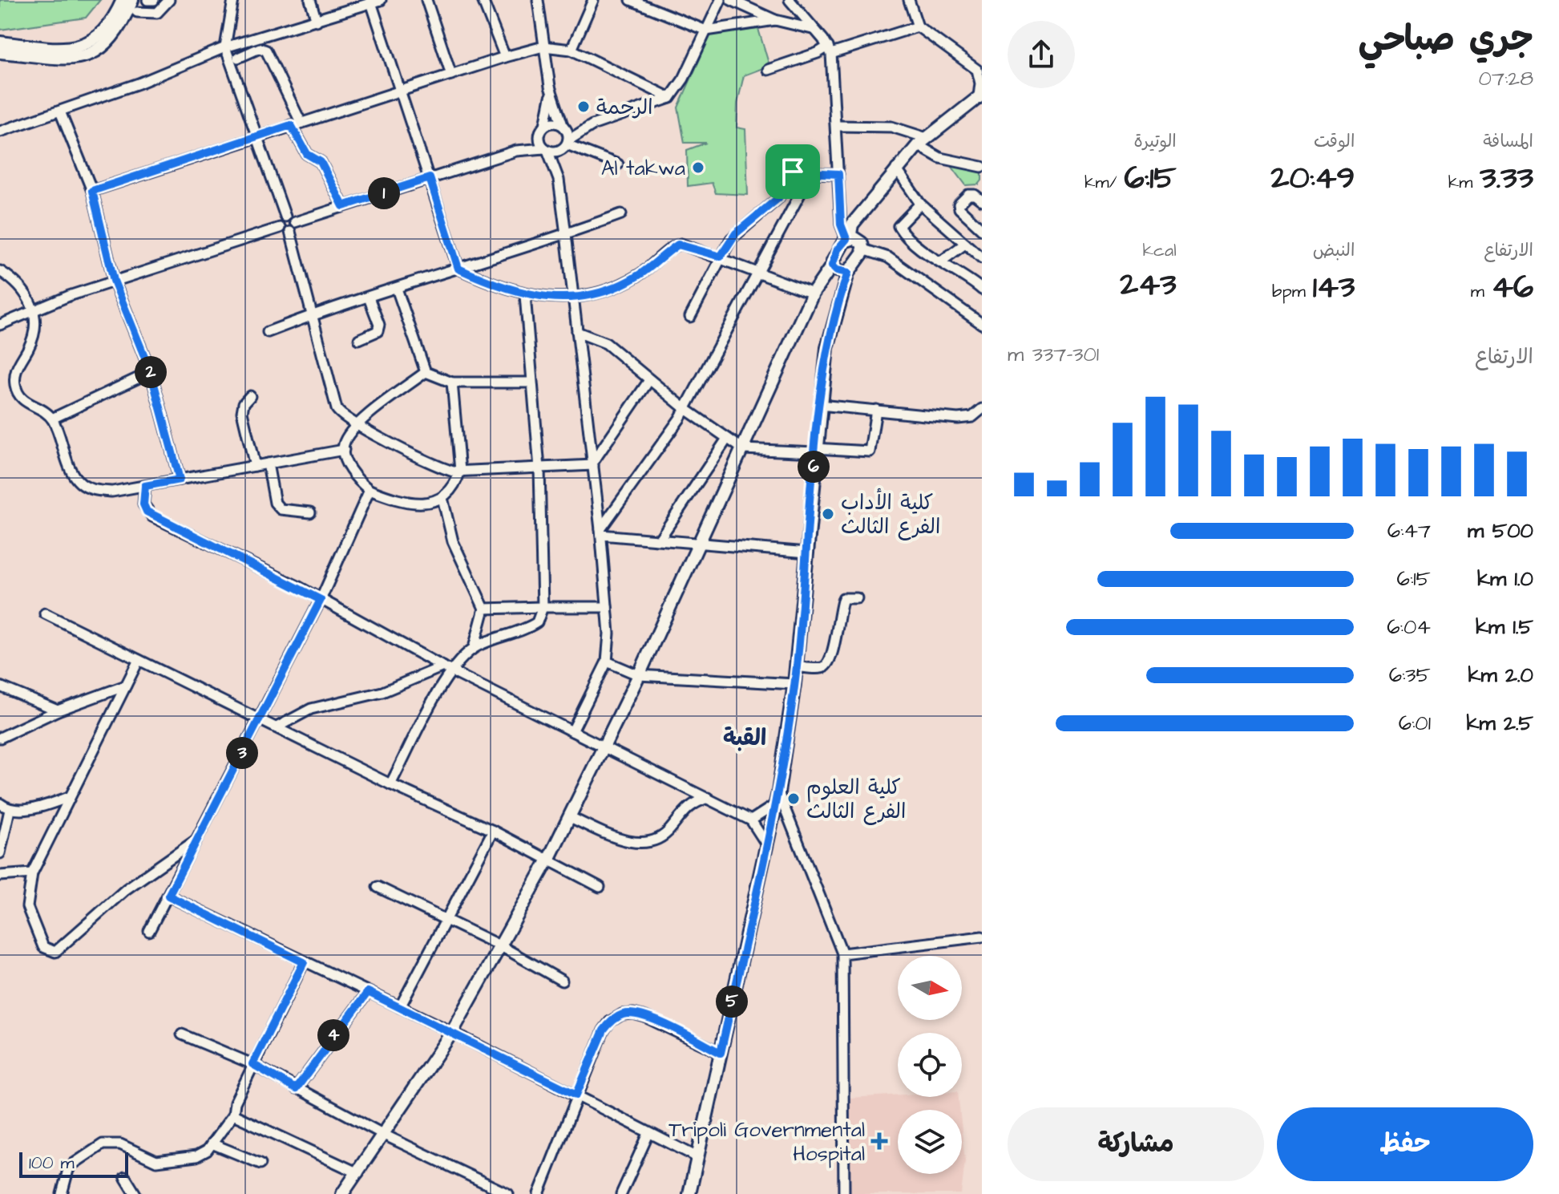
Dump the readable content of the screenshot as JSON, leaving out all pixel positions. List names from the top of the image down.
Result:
{
  "districts": ["القبة"],
  "places": {
    "other": [
      "الرحمة",
      "Al takwa",
      "كلية الأداب الفرع الثالث",
      "كلية العلوم الفرع الثالث"
    ],
    "health": ["Tripoli Governmental Hospital"]
  },
  "scale_bar": "100 m",
  "north": "right",
  "page": {
    "heading": ["جري صباحي", "07:28"],
    "stats": [
      ["المسافة", "3.33 km"],
      ["الوقت", "20:49"],
      ["الوتيرة", "6:15 /km"],
      ["الارتفاع", "46 m"],
      ["النبض", "143 bpm"],
      ["kcal", "243"]
    ],
    "pins": [
      "1",
      "2",
      "6",
      "3",
      "5",
      "4"
    ],
    "chart": ["الارتفاع", "301–337 m"],
    "list": [
      {
        "name": "500 m",
        "note": "6:47"
      },
      {
        "name": "1.0 km",
        "note": "6:15"
      },
      {
        "name": "1.5 km",
        "note": "6:04"
      },
      {
        "name": "2.0 km",
        "note": "6:35"
      },
      {
        "name": "2.5 km",
        "note": "6:01"
      }
    ],
    "buttons": ["حفظ", "مشاركة"],
    "scale": "100 m"
  }
}
